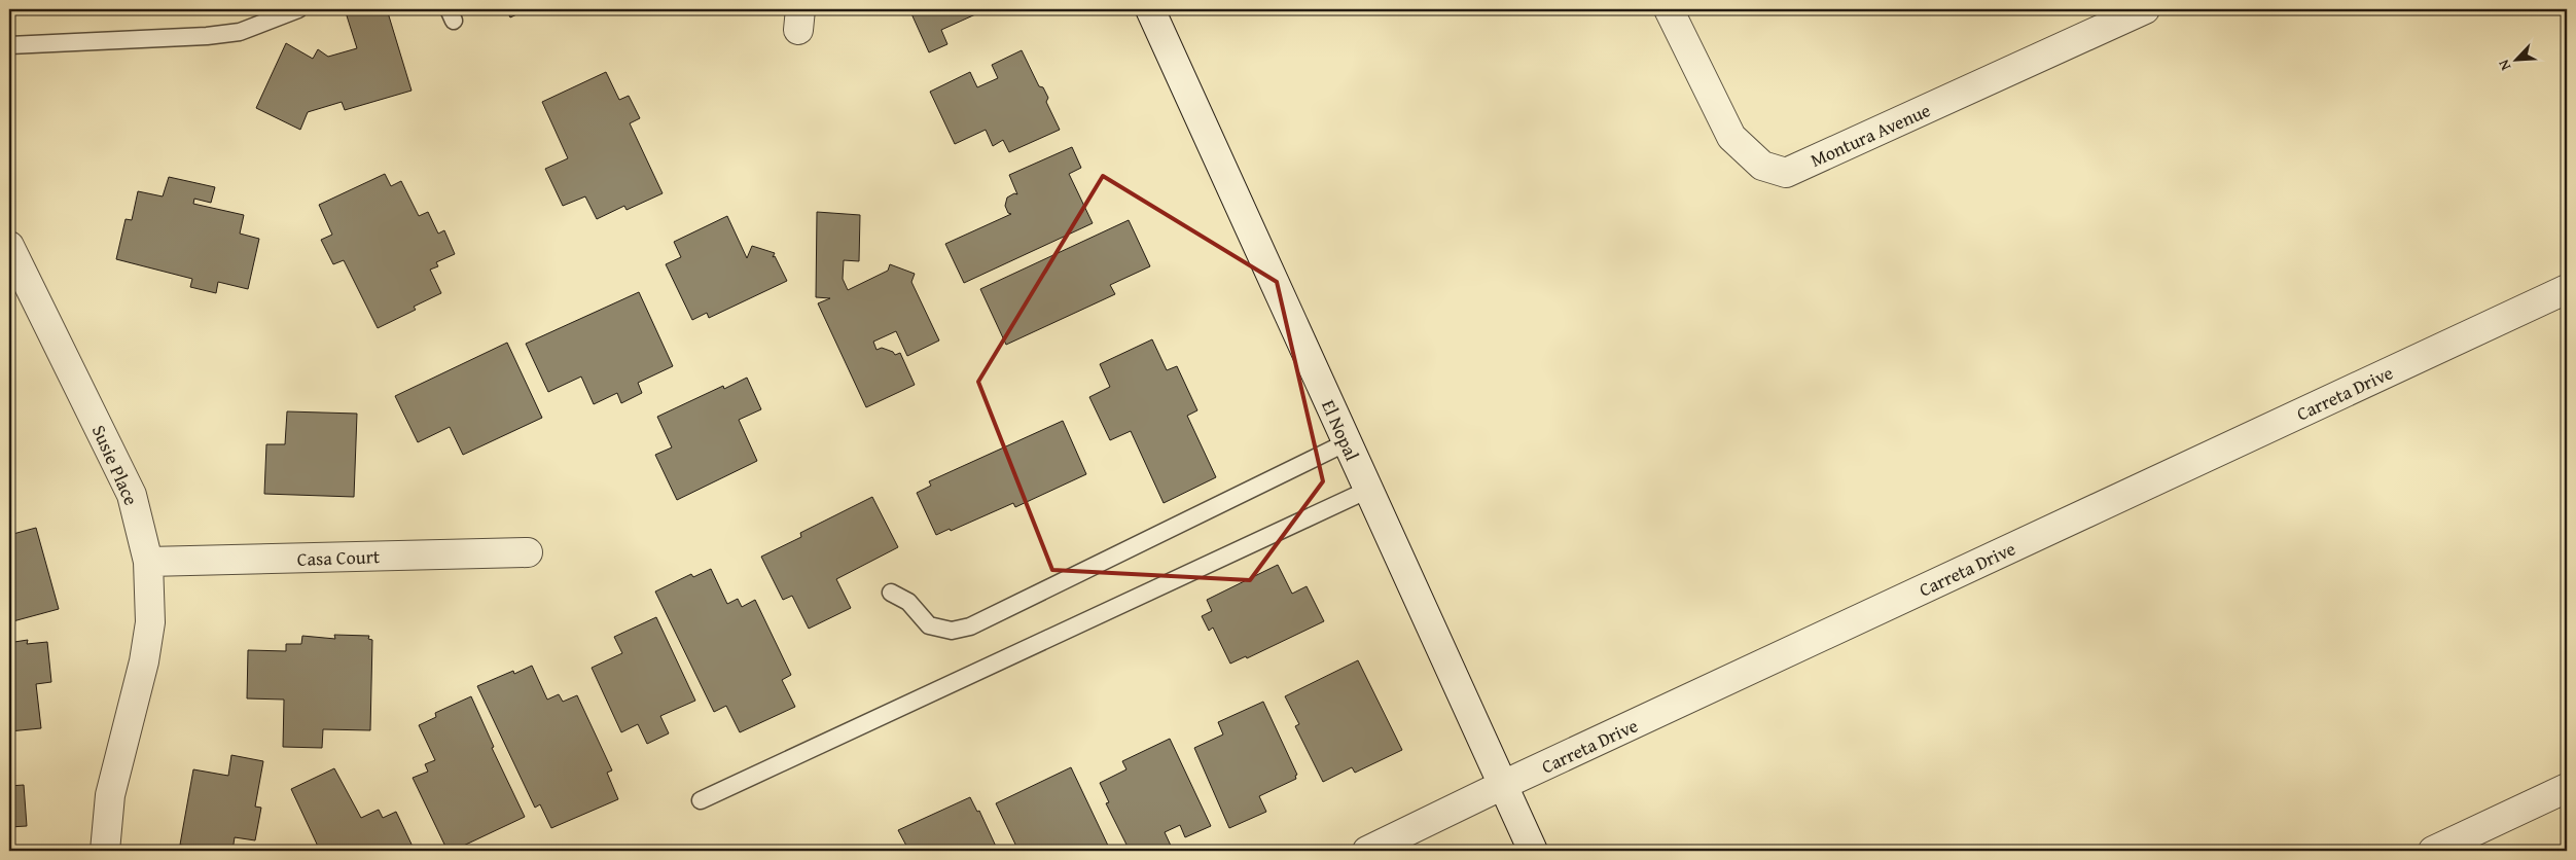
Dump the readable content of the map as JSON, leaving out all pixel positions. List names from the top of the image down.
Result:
{
  "streets": {
    "street": [
      "Montura Avenue",
      "Carreta Drive",
      "El Nopal",
      "Susie Place",
      "Casa Court"
    ]
  },
  "crossings": [
    ["Carreta Drive", "El Nopal"],
    ["Susie Place", "Casa Court"]
  ],
  "north": "bottom left"
}
